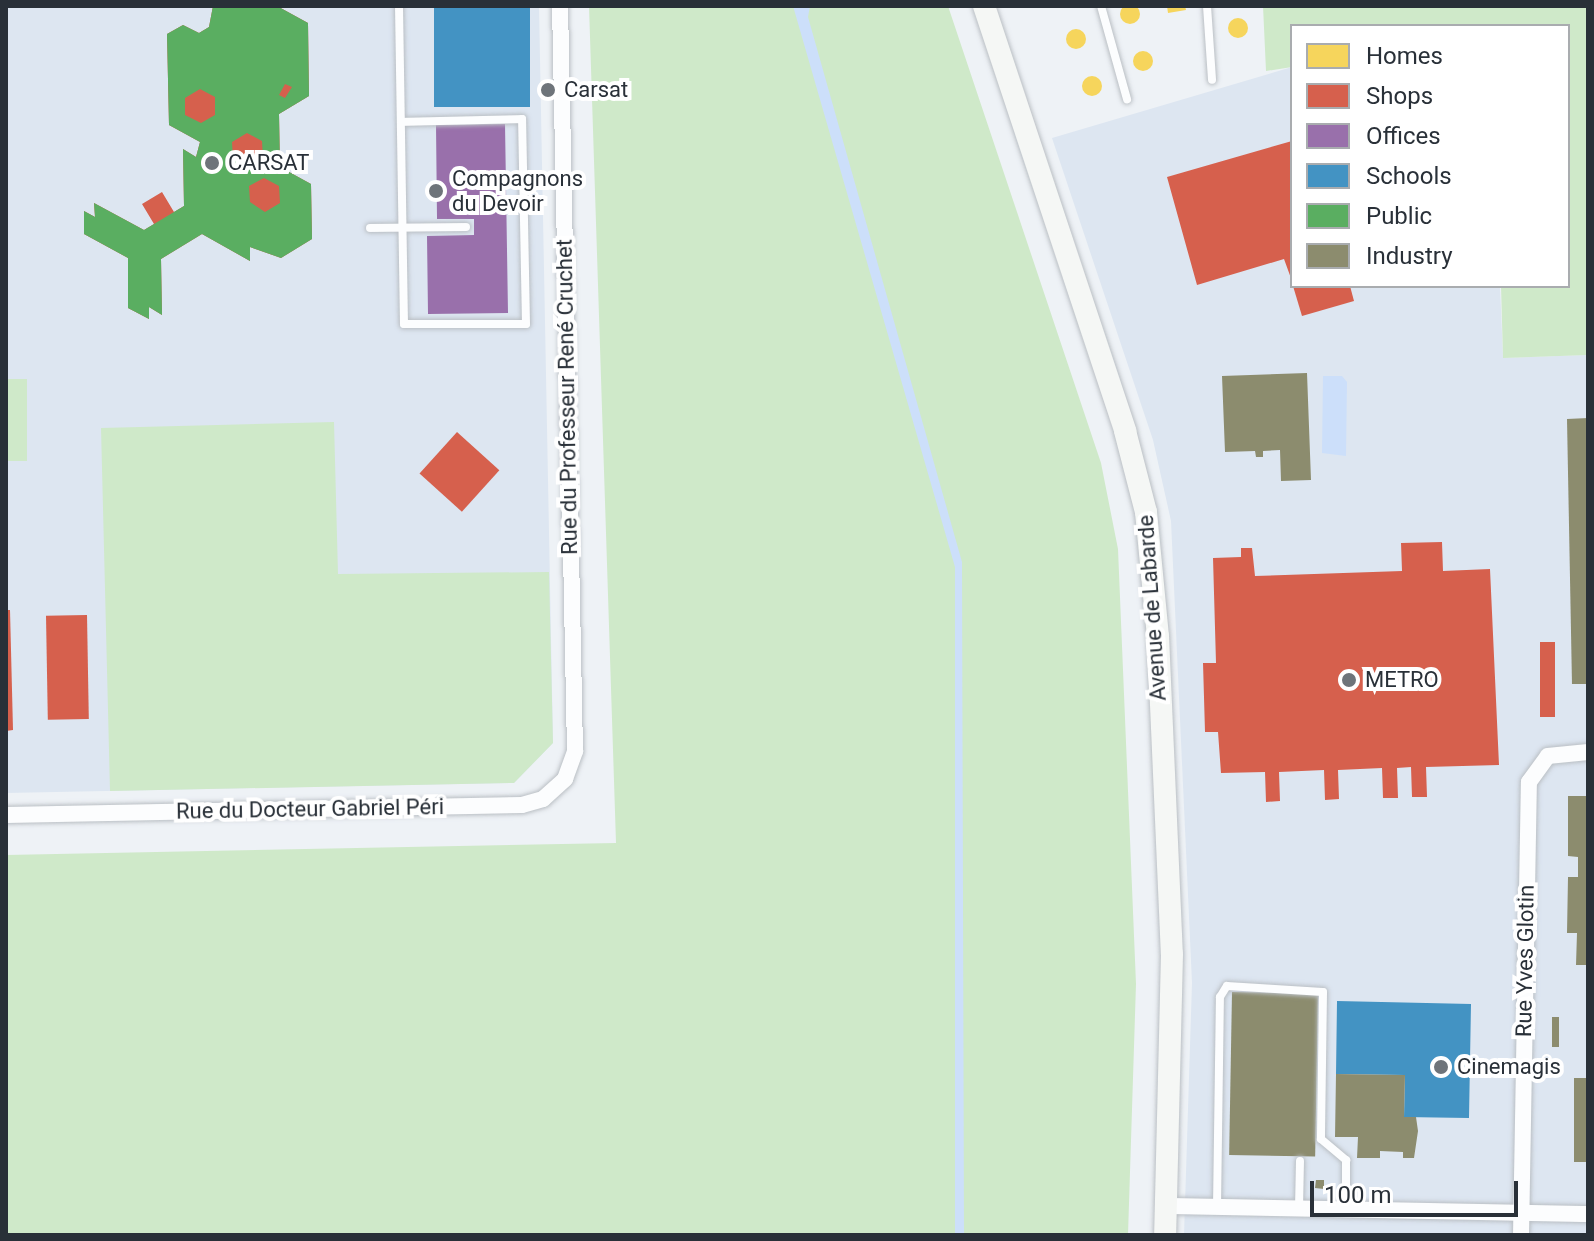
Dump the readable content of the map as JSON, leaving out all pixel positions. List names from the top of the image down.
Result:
{
  "streets": {
    "main road": ["Avenue de Labarde"],
    "street": ["Rue du Professeur René Cruchet", "Rue du Docteur Gabriel Péri", "Rue Yves Glotin"]
  },
  "crossings": [
    ["Rue du Professeur René Cruchet", "Rue du Docteur Gabriel Péri"]
  ],
  "places": [
    "Carsat",
    "CARSAT",
    "Compagnons du Devoir",
    "METRO",
    "Cinemagis"
  ],
  "legend": [
    "Homes",
    "Shops",
    "Offices",
    "Schools",
    "Public",
    "Industry"
  ],
  "scale_bar": "100 m"
}
